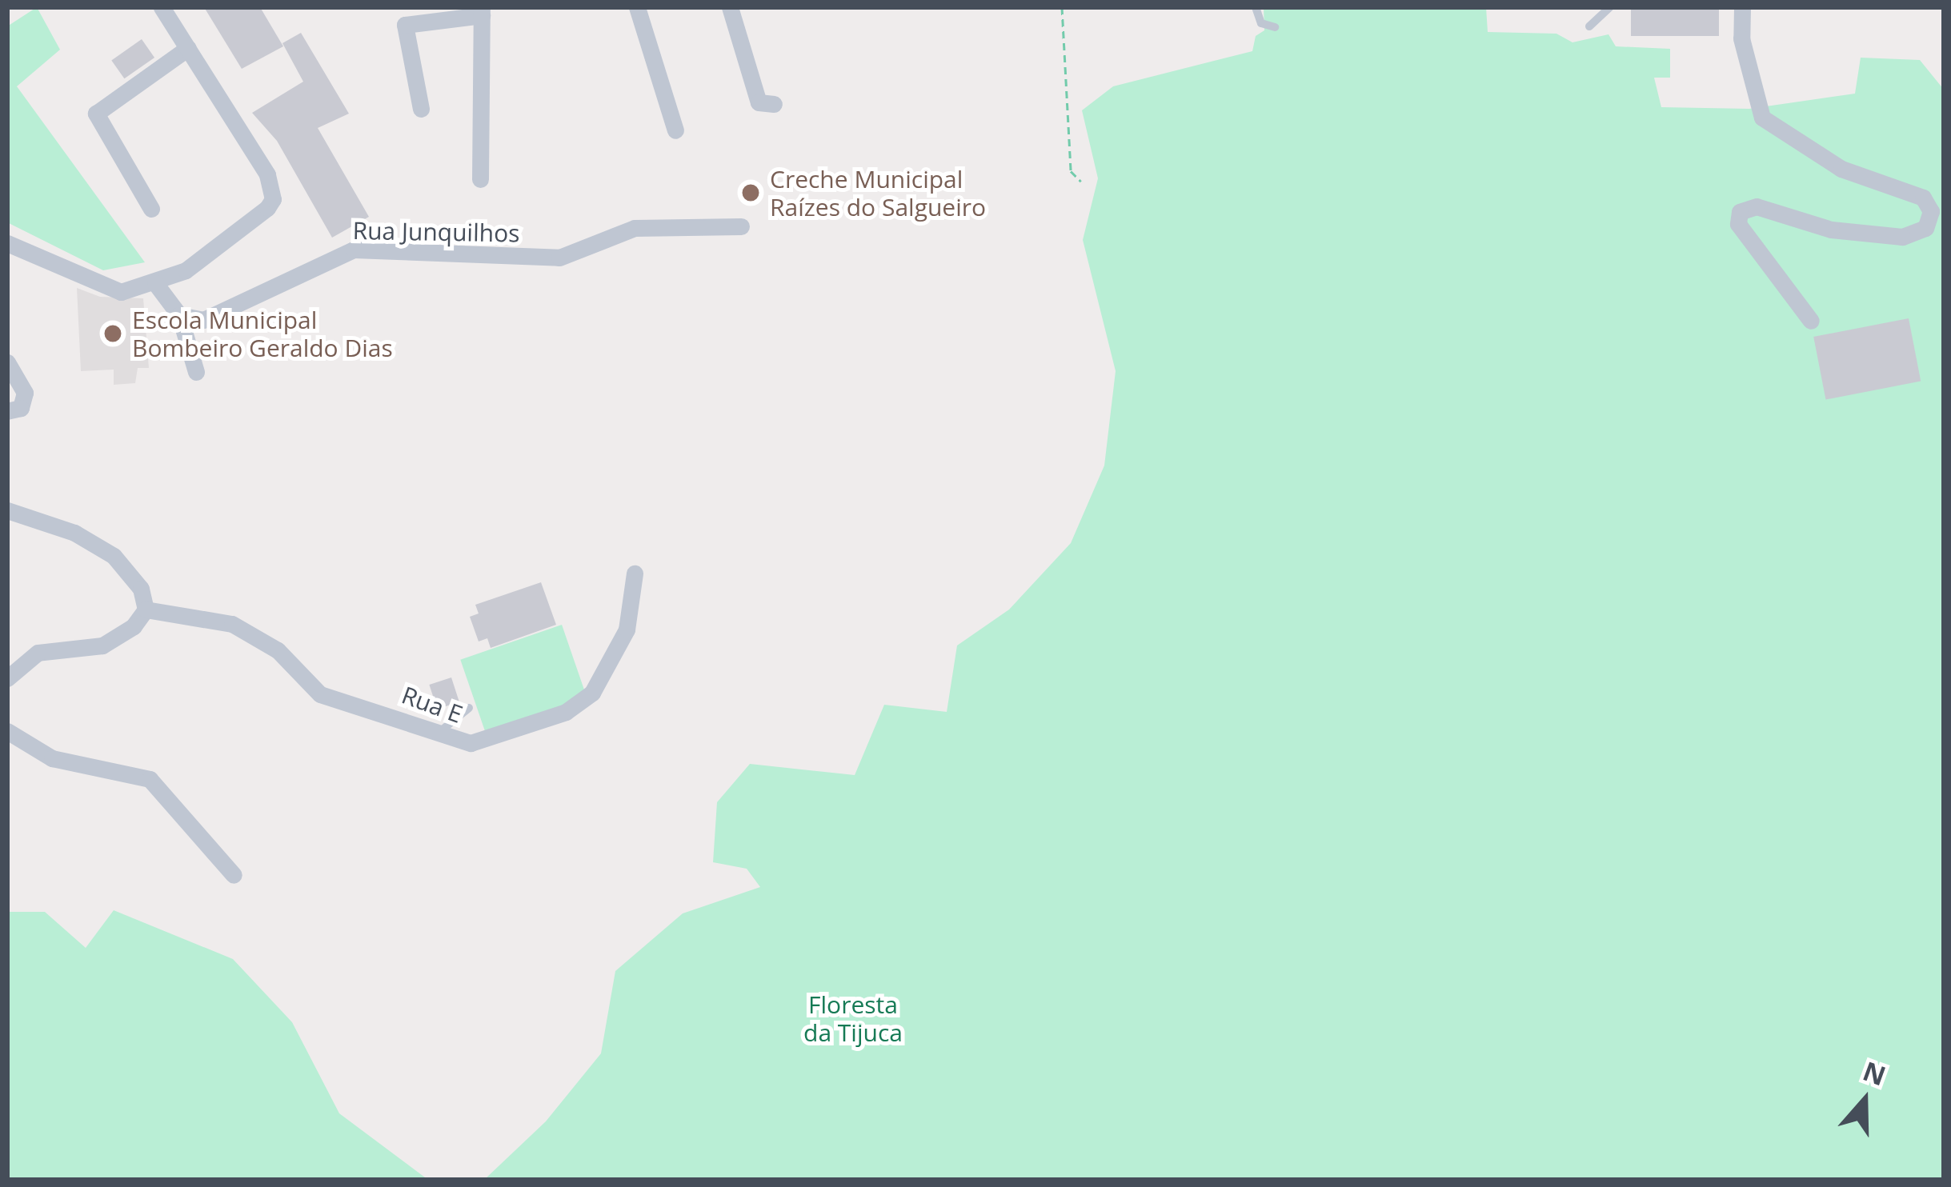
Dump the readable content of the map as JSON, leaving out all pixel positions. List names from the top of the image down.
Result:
{
  "streets": {
    "street": ["Rua Junquilhos", "Rua E"]
  },
  "parks": ["Floresta da Tijuca"],
  "places": ["Creche Municipal Raízes do Salgueiro", "Escola Municipal Bombeiro Geraldo Dias"],
  "north": "top"
}
